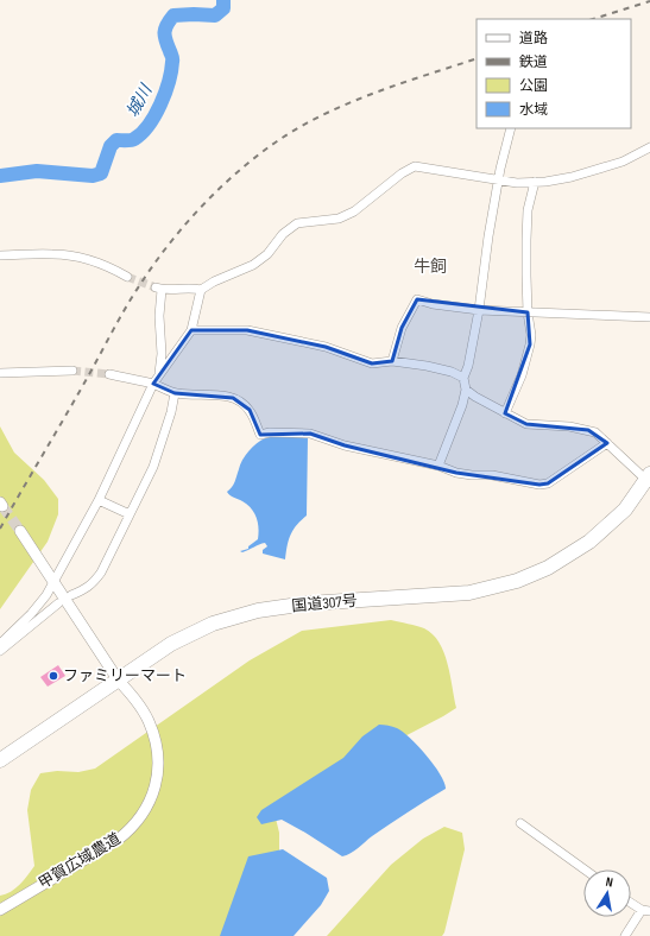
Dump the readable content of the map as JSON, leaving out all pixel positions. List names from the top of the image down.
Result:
{
  "streets": {
    "highway": ["国道307号"],
    "street": ["甲賀広域農道"]
  },
  "crossings": [
    ["国道307号", "甲賀広域農道"]
  ],
  "districts": ["牛飼"],
  "water": ["城川"],
  "places": ["ファミリーマート"],
  "legend": [
    "道路",
    "鉄道",
    "公園",
    "水域"
  ],
  "north": "top"
}
